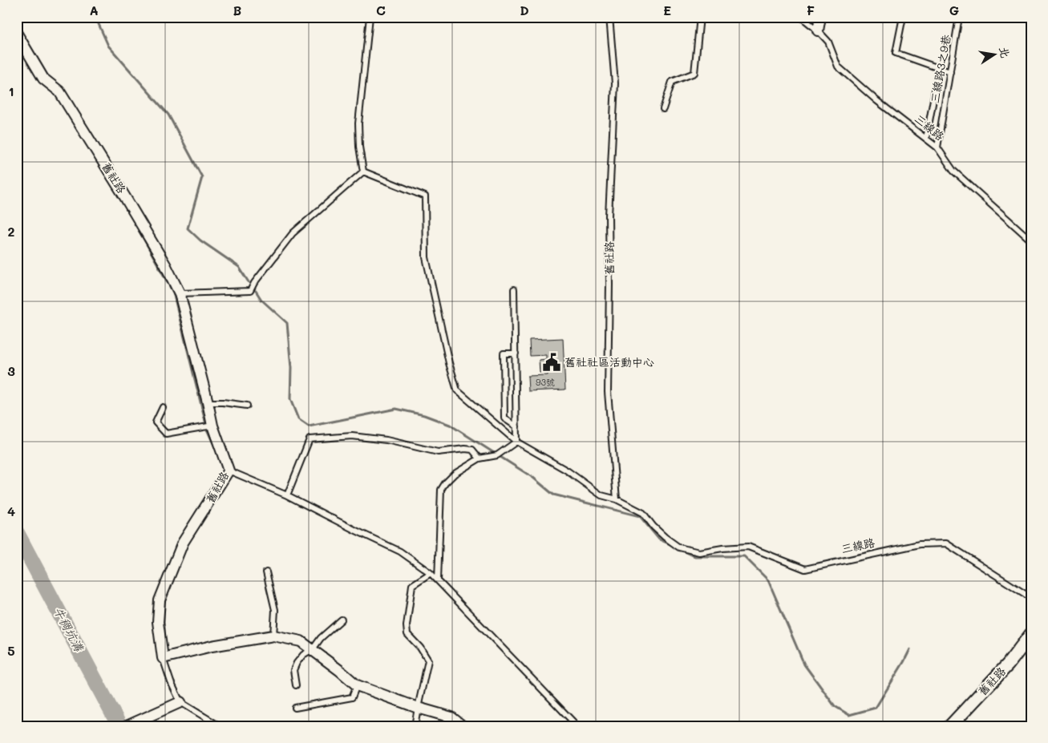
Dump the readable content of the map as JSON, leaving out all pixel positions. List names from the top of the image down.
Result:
{
  "streets": {
    "street": ["舊社路"],
    "lane": ["三線路3之9巷", "三線路"]
  },
  "crossings": [
    ["三線路3之9巷", "三線路"],
    ["三線路", "舊社路"]
  ],
  "water": ["牛稠坑溝"],
  "places": {
    "public building": ["舊社社區活動中心"]
  },
  "house_numbers": ["93號"],
  "north": "right",
  "grid": {
    "columns": [
      "A",
      "B",
      "C",
      "D",
      "E",
      "F",
      "G"
    ],
    "rows": [
      "1",
      "2",
      "3",
      "4",
      "5"
    ]
  }
}
